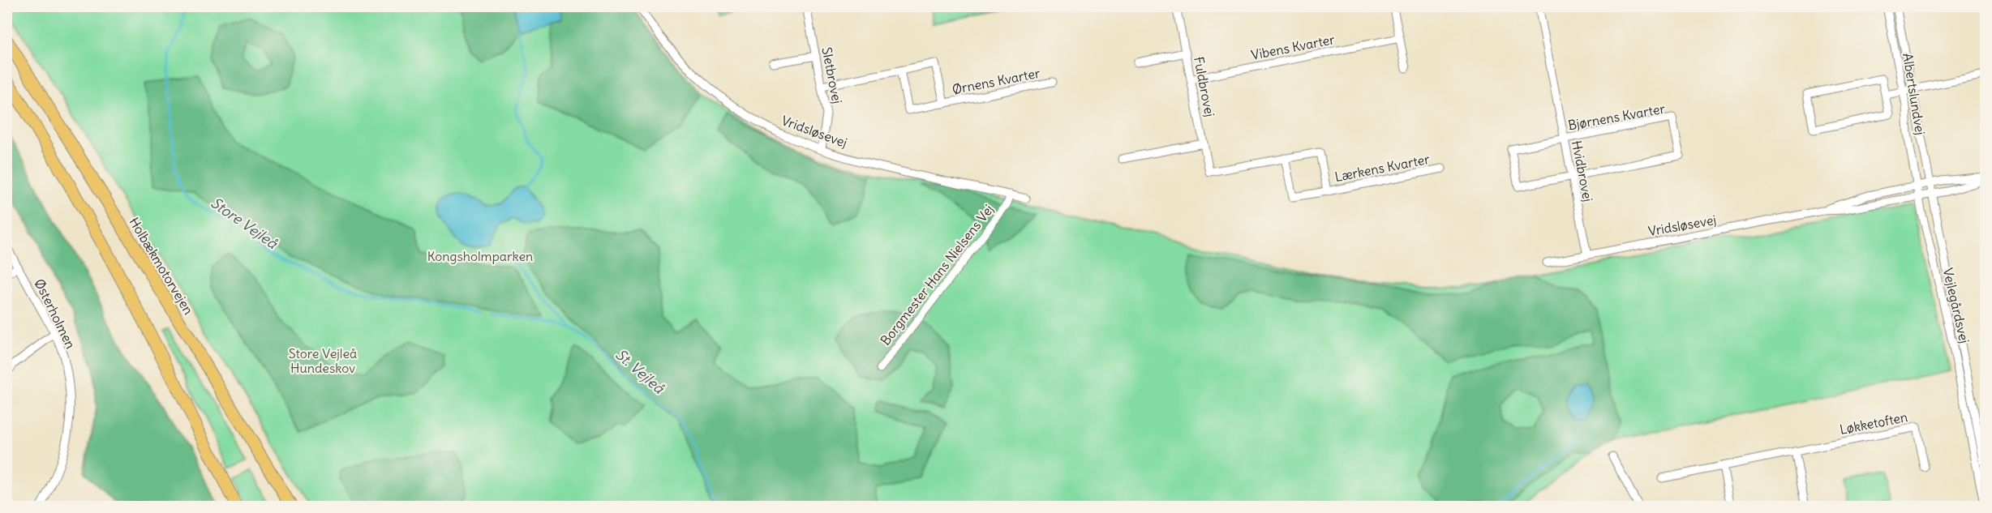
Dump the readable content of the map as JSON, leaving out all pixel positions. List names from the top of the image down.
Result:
{
  "streets": {
    "highway": ["Holbækmotorvejen"],
    "street": [
      "Vibens Kvarter",
      "Sletbrovej",
      "Ørnens Kvarter",
      "Fuldbrovej",
      "Albertslundvej",
      "Bjørnens Kvarter",
      "Vridsløsevej",
      "Lærkens Kvarter",
      "Hvidbrovej",
      "Borgmester Hans Nielsens Vej",
      "Vejlegårdsvej",
      "Østerholmen",
      "Løkketoften"
    ]
  },
  "crossings": [
    ["Vibens Kvarter", "Fuldbrovej"],
    ["Sletbrovej", "Ørnens Kvarter"],
    ["Sletbrovej", "Vridsløsevej"],
    ["Fuldbrovej", "Lærkens Kvarter"],
    ["Albertslundvej", "Vridsløsevej"],
    ["Albertslundvej", "Vejlegårdsvej"],
    ["Bjørnens Kvarter", "Hvidbrovej"],
    ["Vridsløsevej", "Hvidbrovej"],
    ["Vridsløsevej", "Borgmester Hans Nielsens Vej"],
    ["Vridsløsevej", "Vejlegårdsvej"]
  ],
  "water": ["Store Vejleå", "St. Vejleå"],
  "parks": ["Kongsholmparken", "Store Vejleå Hundeskov"]
}
